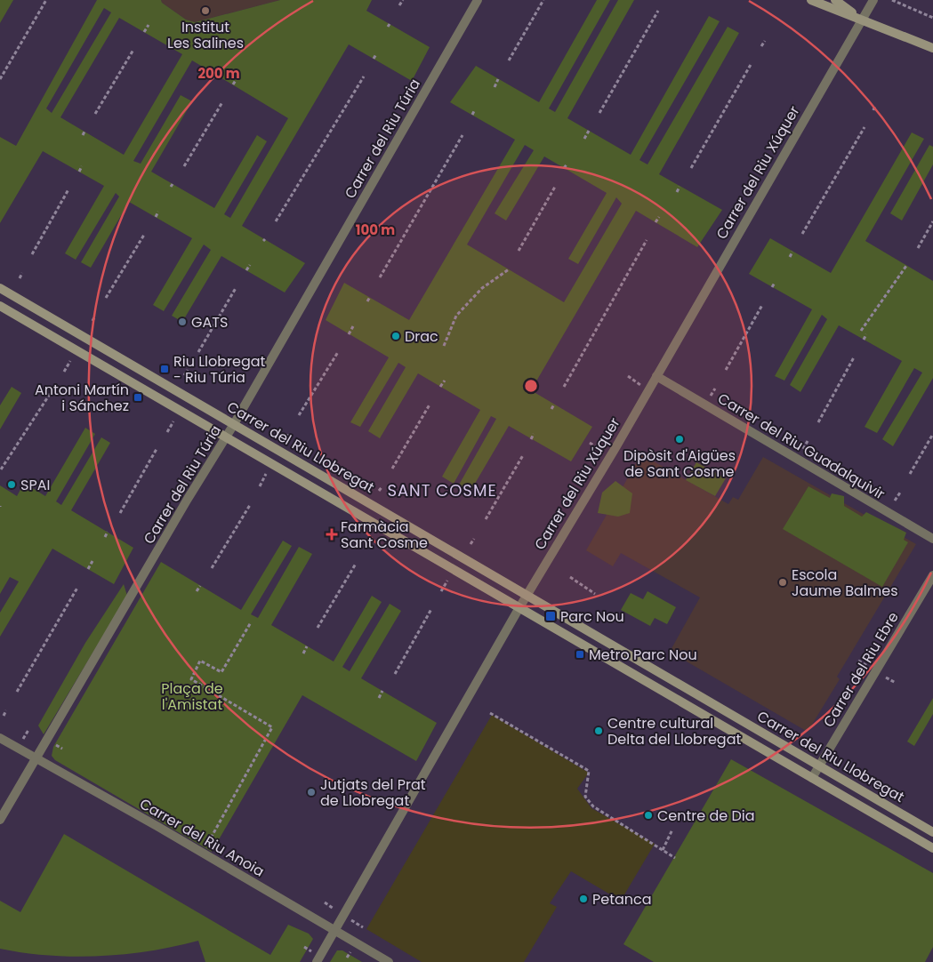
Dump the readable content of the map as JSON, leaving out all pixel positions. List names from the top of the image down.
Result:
{
  "streets": {
    "street": [
      "Carrer del Riu Túria",
      "Carrer del Riu Xúquer",
      "Carrer del Riu Guadalquivir",
      "Carrer del Riu Llobregat",
      "Carrer del Riu Ebre",
      "Carrer del Riu Anoia"
    ]
  },
  "crossings": [
    ["Carrer del Riu Túria", "Carrer del Riu Llobregat"],
    ["Carrer del Riu Túria", "Carrer del Riu Anoia"],
    ["Carrer del Riu Xúquer", "Carrer del Riu Guadalquivir"],
    ["Carrer del Riu Xúquer", "Carrer del Riu Llobregat"],
    ["Carrer del Riu Xúquer", "Carrer del Riu Anoia"],
    ["Carrer del Riu Llobregat", "Carrer del Riu Ebre"]
  ],
  "districts": ["SANT COSME"],
  "parks": ["Plaça de l'Amistat"],
  "places": {
    "other": [
      "Institut Les Salines",
      "GATS",
      "Drac",
      "Dipòsit d'Aigües de Sant Cosme",
      "SPAI",
      "Escola Jaume Balmes",
      "Centre cultural Delta del Llobregat",
      "Jutjats del Prat de Llobregat",
      "Centre de Dia",
      "Petanca"
    ],
    "transit": [
      "Riu Llobregat - Riu Túria",
      "Antoni Martín i Sánchez",
      "Parc Nou",
      "Metro Parc Nou"
    ],
    "health": ["Farmàcia Sant Cosme"]
  },
  "rings": ["200 m", "100 m"]
}
